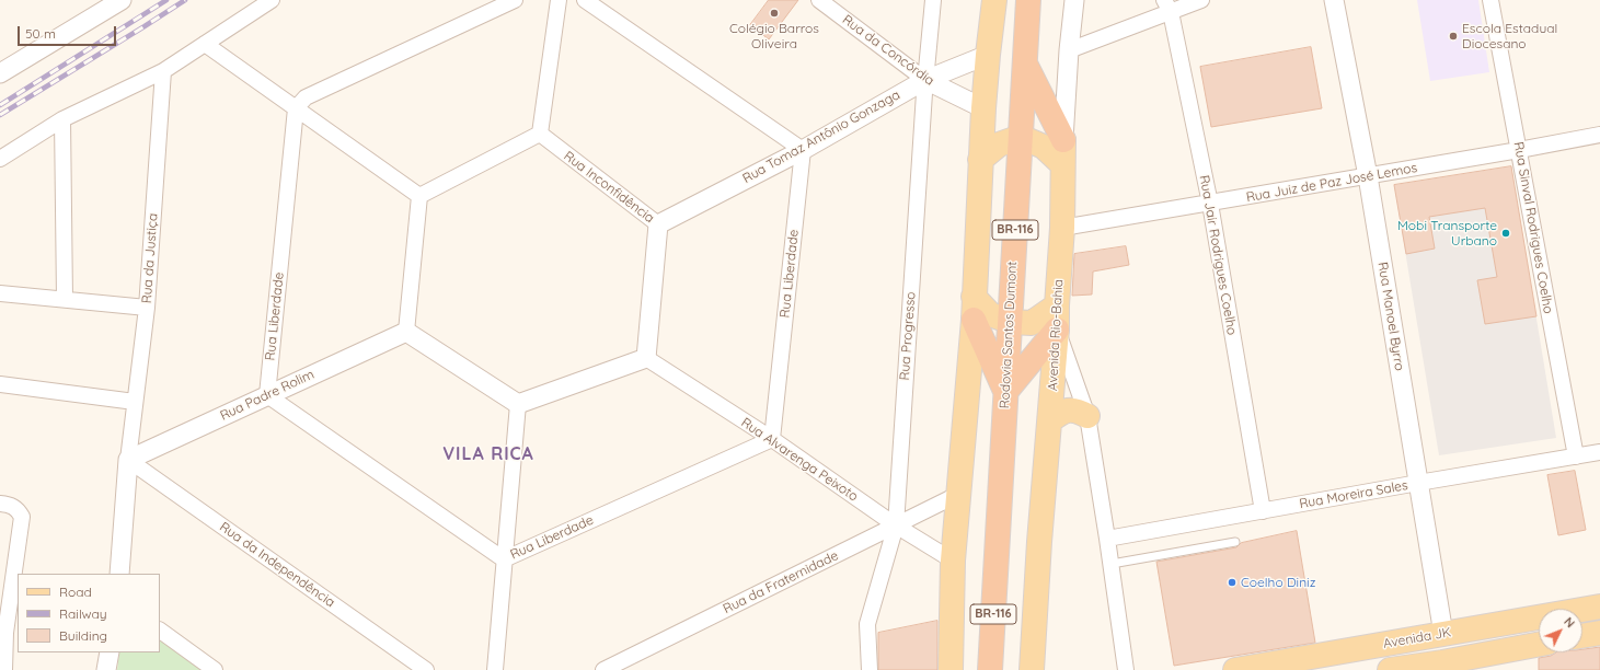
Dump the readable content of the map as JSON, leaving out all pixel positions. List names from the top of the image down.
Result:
{
  "streets": {
    "highway": ["BR-116", "Rodovia Santos Dumont"],
    "main road": ["Avenida Rio-Bahia", "Avenida JK"],
    "street": [
      "Rua da Concórdia",
      "Rua Tomaz Antônio Gonzaga",
      "Rua Juiz de Paz José Lemos",
      "Rua Inconfidência",
      "Rua Sinval Rodrigues Coelho",
      "Rua Jair Rodrigues Coelho",
      "Rua da Justiça",
      "Rua Liberdade",
      "Rua Manoel Byrro",
      "Rua Progresso",
      "Rua Padre Rolim",
      "Rua Alvarenga Peixoto",
      "Rua Moreira Sales",
      "Rua da Independência",
      "Rua da Fraternidade"
    ]
  },
  "crossings": [
    ["Rua da Concórdia", "Rua Tomaz Antônio Gonzaga"],
    ["Rua da Concórdia", "Rua Progresso"],
    ["Rua Tomaz Antônio Gonzaga", "Rua Inconfidência"],
    ["Rua Tomaz Antônio Gonzaga", "Rua Liberdade"],
    ["Rua Tomaz Antônio Gonzaga", "Rua Progresso"],
    ["Rua Juiz de Paz José Lemos", "Rua Sinval Rodrigues Coelho"],
    ["Rua Juiz de Paz José Lemos", "Rua Jair Rodrigues Coelho"],
    ["Rua Juiz de Paz José Lemos", "Rua Manoel Byrro"],
    ["Rua Juiz de Paz José Lemos", "Avenida Rio-Bahia"],
    ["Rua Inconfidência", "Rua Alvarenga Peixoto"],
    ["Rua Sinval Rodrigues Coelho", "Rua Moreira Sales"],
    ["Rua Jair Rodrigues Coelho", "Rua Moreira Sales"],
    ["Rua da Justiça", "Rua Padre Rolim"],
    ["Rua da Justiça", "Rua da Independência"],
    ["Rua Liberdade", "Rua Padre Rolim"],
    ["Rua Liberdade", "Rua Alvarenga Peixoto"],
    ["Rua Manoel Byrro", "Rua Moreira Sales"],
    ["Rua Manoel Byrro", "Avenida JK"],
    ["Rua Progresso", "Rua Alvarenga Peixoto"],
    ["Rua Progresso", "Rua da Fraternidade"],
    ["Rua Padre Rolim", "Rua da Independência"],
    ["Rua Alvarenga Peixoto", "Rua da Fraternidade"]
  ],
  "districts": ["VILA RICA"],
  "places": [
    "Colégio Barros Oliveira",
    "Escola Estadual Diocesano",
    "Mobi Transporte Urbano",
    "Coelho Diniz"
  ],
  "legend": ["Road", "Railway", "Building"],
  "scale_bar": "50 m",
  "north": "top right"
}
